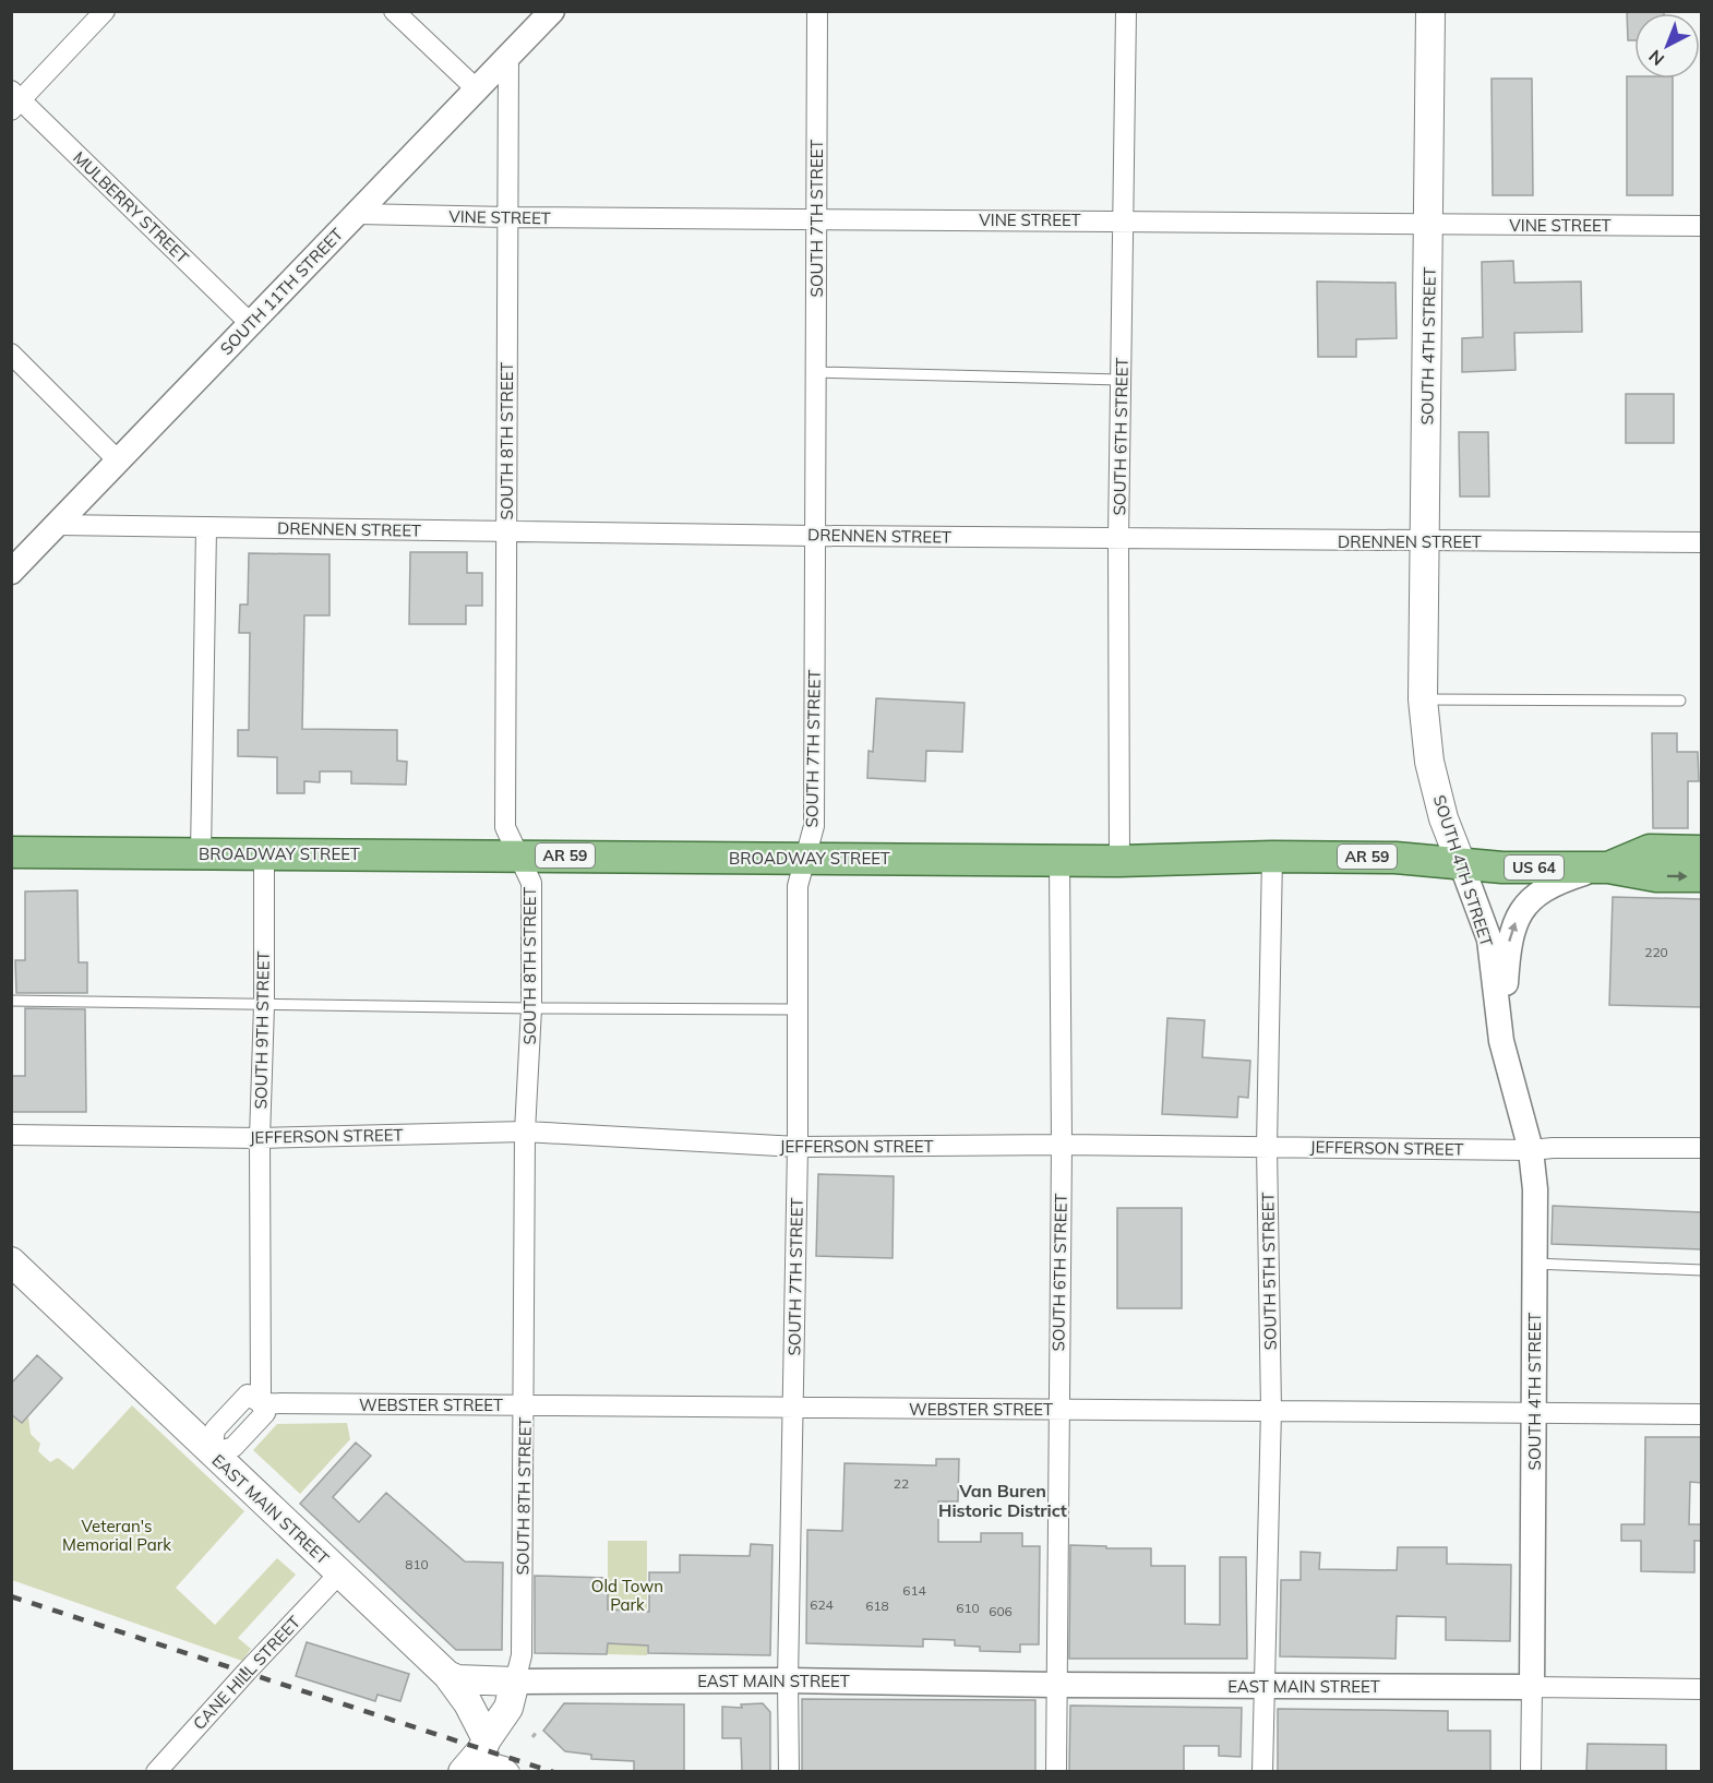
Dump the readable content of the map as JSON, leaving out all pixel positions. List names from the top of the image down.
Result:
{
  "streets": {
    "main road": [
      "SOUTH 4TH STREET",
      "BROADWAY STREET",
      "AR 59",
      "US 64",
      "EAST MAIN STREET"
    ],
    "street": [
      "MULBERRY STREET",
      "VINE STREET",
      "SOUTH 7TH STREET",
      "SOUTH 11TH STREET",
      "SOUTH 6TH STREET",
      "SOUTH 8TH STREET",
      "DRENNEN STREET",
      "SOUTH 9TH STREET",
      "JEFFERSON STREET",
      "SOUTH 5TH STREET",
      "WEBSTER STREET",
      "CANE HILL STREET"
    ]
  },
  "crossings": [
    ["MULBERRY STREET", "SOUTH 11TH STREET"],
    ["VINE STREET", "SOUTH 7TH STREET"],
    ["VINE STREET", "SOUTH 11TH STREET"],
    ["VINE STREET", "SOUTH 4TH STREET"],
    ["VINE STREET", "SOUTH 6TH STREET"],
    ["VINE STREET", "SOUTH 8TH STREET"],
    ["SOUTH 7TH STREET", "DRENNEN STREET"],
    ["SOUTH 7TH STREET", "BROADWAY STREET"],
    ["SOUTH 7TH STREET", "JEFFERSON STREET"],
    ["SOUTH 7TH STREET", "WEBSTER STREET"],
    ["SOUTH 7TH STREET", "EAST MAIN STREET"],
    ["SOUTH 11TH STREET", "SOUTH 8TH STREET"],
    ["SOUTH 11TH STREET", "DRENNEN STREET"],
    ["SOUTH 4TH STREET", "DRENNEN STREET"],
    ["SOUTH 4TH STREET", "BROADWAY STREET"],
    ["SOUTH 4TH STREET", "JEFFERSON STREET"],
    ["SOUTH 4TH STREET", "WEBSTER STREET"],
    ["SOUTH 4TH STREET", "EAST MAIN STREET"],
    ["SOUTH 6TH STREET", "DRENNEN STREET"],
    ["SOUTH 6TH STREET", "BROADWAY STREET"],
    ["SOUTH 6TH STREET", "JEFFERSON STREET"],
    ["SOUTH 6TH STREET", "WEBSTER STREET"],
    ["SOUTH 6TH STREET", "EAST MAIN STREET"],
    ["SOUTH 8TH STREET", "DRENNEN STREET"],
    ["SOUTH 8TH STREET", "BROADWAY STREET"],
    ["SOUTH 8TH STREET", "JEFFERSON STREET"],
    ["SOUTH 8TH STREET", "WEBSTER STREET"],
    ["SOUTH 8TH STREET", "EAST MAIN STREET"],
    ["BROADWAY STREET", "SOUTH 9TH STREET"],
    ["BROADWAY STREET", "SOUTH 5TH STREET"],
    ["SOUTH 9TH STREET", "JEFFERSON STREET"],
    ["SOUTH 9TH STREET", "WEBSTER STREET"],
    ["JEFFERSON STREET", "SOUTH 5TH STREET"],
    ["SOUTH 5TH STREET", "WEBSTER STREET"],
    ["SOUTH 5TH STREET", "EAST MAIN STREET"],
    ["EAST MAIN STREET", "CANE HILL STREET"]
  ],
  "districts": ["Van Buren Historic District"],
  "parks": ["Veteran's Memorial Park", "Old Town Park"],
  "house_numbers": [
    "220",
    "22",
    "810",
    "614",
    "624",
    "618",
    "610",
    "606"
  ],
  "north": "bottom left"
}
